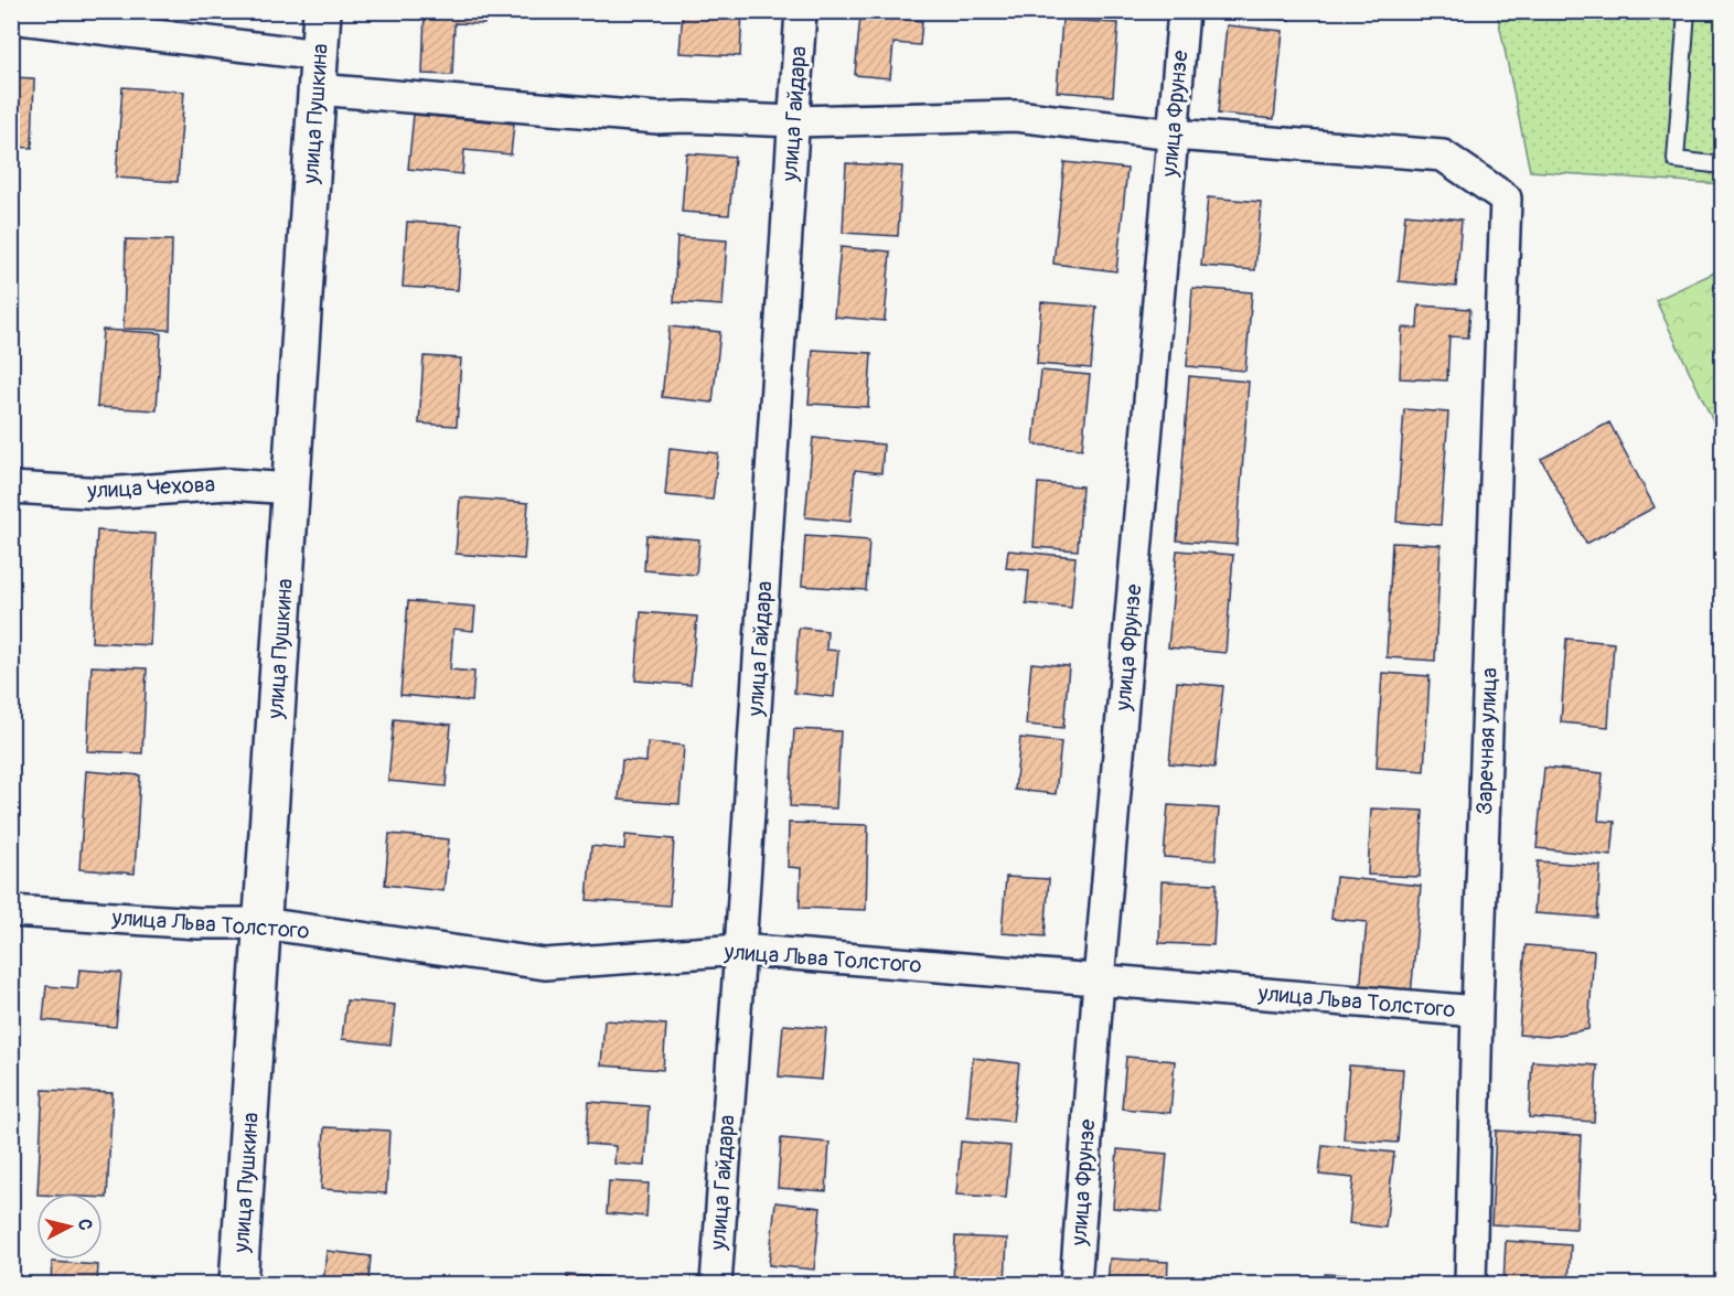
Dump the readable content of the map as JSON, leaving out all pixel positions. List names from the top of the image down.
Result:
{
  "streets": {
    "street": [
      "улица Пушкина",
      "улица Гайдара",
      "улица Фрунзе",
      "улица Чехова",
      "Заречная улица",
      "улица Льва Толстого"
    ]
  },
  "crossings": [
    ["улица Пушкина", "улица Чехова"],
    ["улица Пушкина", "улица Льва Толстого"],
    ["улица Гайдара", "улица Льва Толстого"],
    ["улица Фрунзе", "Заречная улица"],
    ["улица Фрунзе", "улица Льва Толстого"],
    ["Заречная улица", "улица Льва Толстого"]
  ],
  "north": "right"
}
